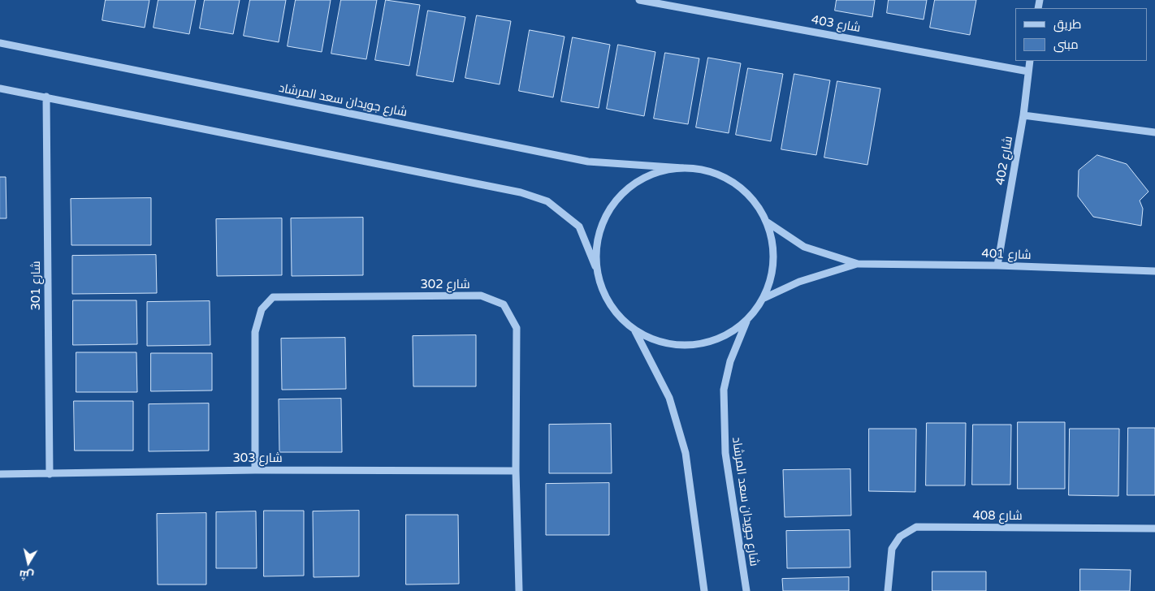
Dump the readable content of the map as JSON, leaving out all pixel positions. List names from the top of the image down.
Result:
{
  "streets": {
    "street": [
      "شارع 403",
      "شارع جويدان سعد المرشاد",
      "شارع 402",
      "شارع 401",
      "شارع 302",
      "شارع 301",
      "شارع 303",
      "شارع 408"
    ]
  },
  "crossings": [
    ["شارع 403", "شارع 402"],
    ["شارع 402", "شارع 401"],
    ["شارع 302", "شارع 303"],
    ["شارع 301", "شارع 303"]
  ],
  "legend": ["طريق", "مبنى"],
  "north": "bottom"
}
